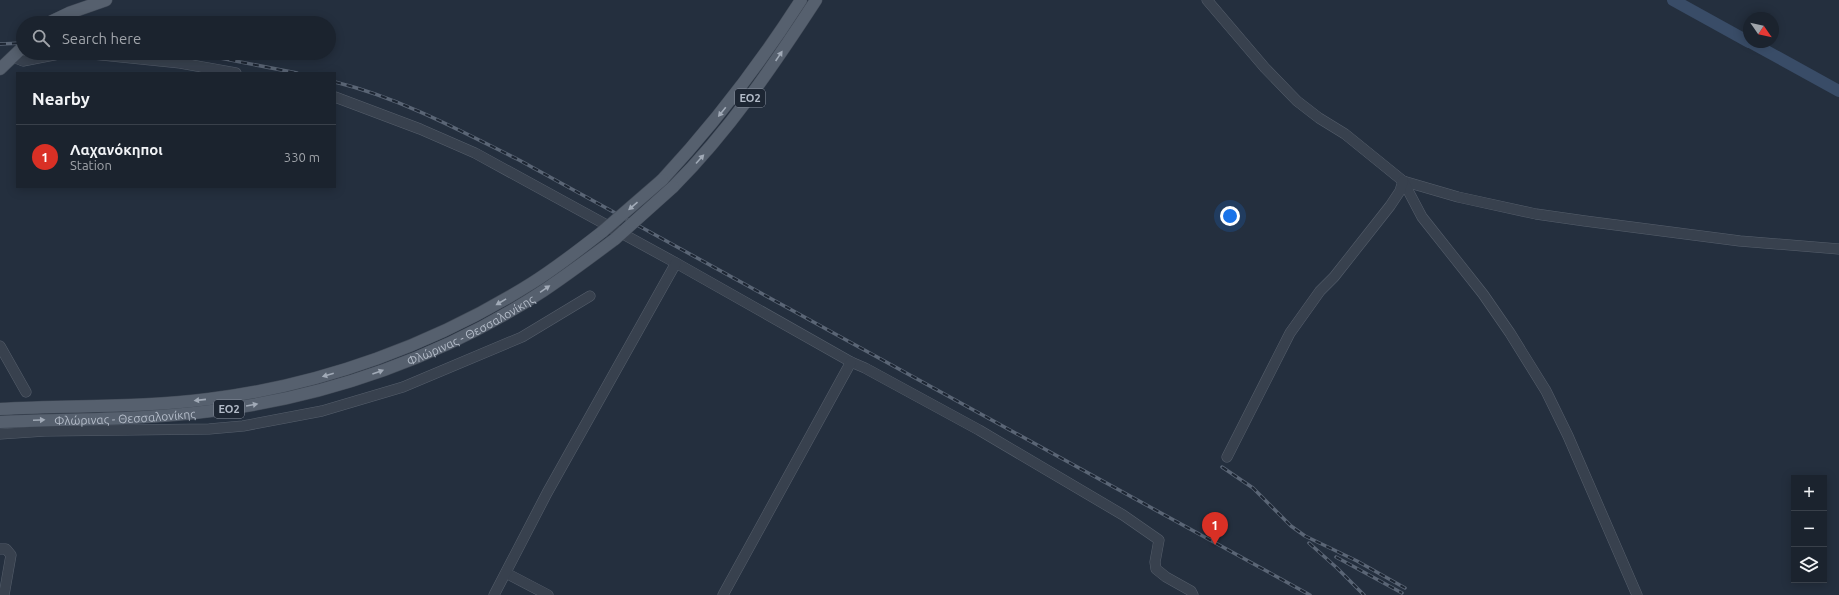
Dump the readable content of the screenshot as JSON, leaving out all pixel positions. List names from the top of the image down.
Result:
{
  "streets": {
    "main road": ["ΕΟ2", "Φλώρινας - Θεσσαλονίκης"]
  },
  "north": "bottom right",
  "page": {
    "search": "Search here",
    "heading": "Nearby",
    "list": [
      {
        "mark": "1",
        "name": "Λαχανόκηποι",
        "note": "Station",
        "value": "330 m"
      }
    ],
    "map_buttons": ["+", "−"],
    "pins": "1"
  }
}
